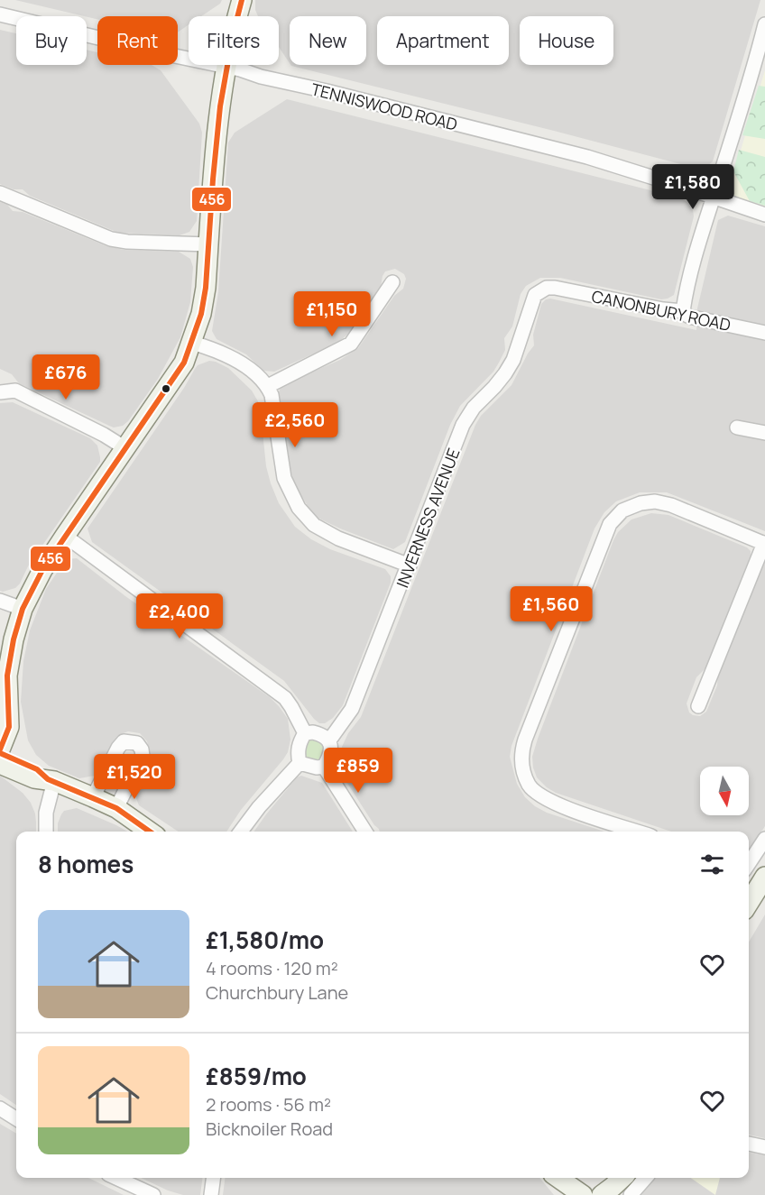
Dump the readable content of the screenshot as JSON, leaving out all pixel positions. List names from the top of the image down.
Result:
{
  "streets": {
    "street": ["TENNISWOOD ROAD", "CANONBURY ROAD", "INVERNESS AVENUE"]
  },
  "crossings": [
    ["CANONBURY ROAD", "INVERNESS AVENUE"]
  ],
  "lines": ["transit line 456"],
  "north": "bottom",
  "page": {
    "chip": [
      "Buy",
      "Rent",
      "Filters",
      "New",
      "Apartment",
      "House"
    ],
    "price": [
      "£1,580",
      "£1,150",
      "£676",
      "£2,560",
      "£1,560",
      "£2,400",
      "£859",
      "£1,520"
    ],
    "heading": "8 homes",
    "list": [
      {
        "name": "£1,580/mo",
        "note": "4 rooms · 120 m² · Churchbury Lane"
      },
      {
        "name": "£859/mo",
        "note": "2 rooms · 56 m² · Bicknoiler Road"
      }
    ]
  }
}
